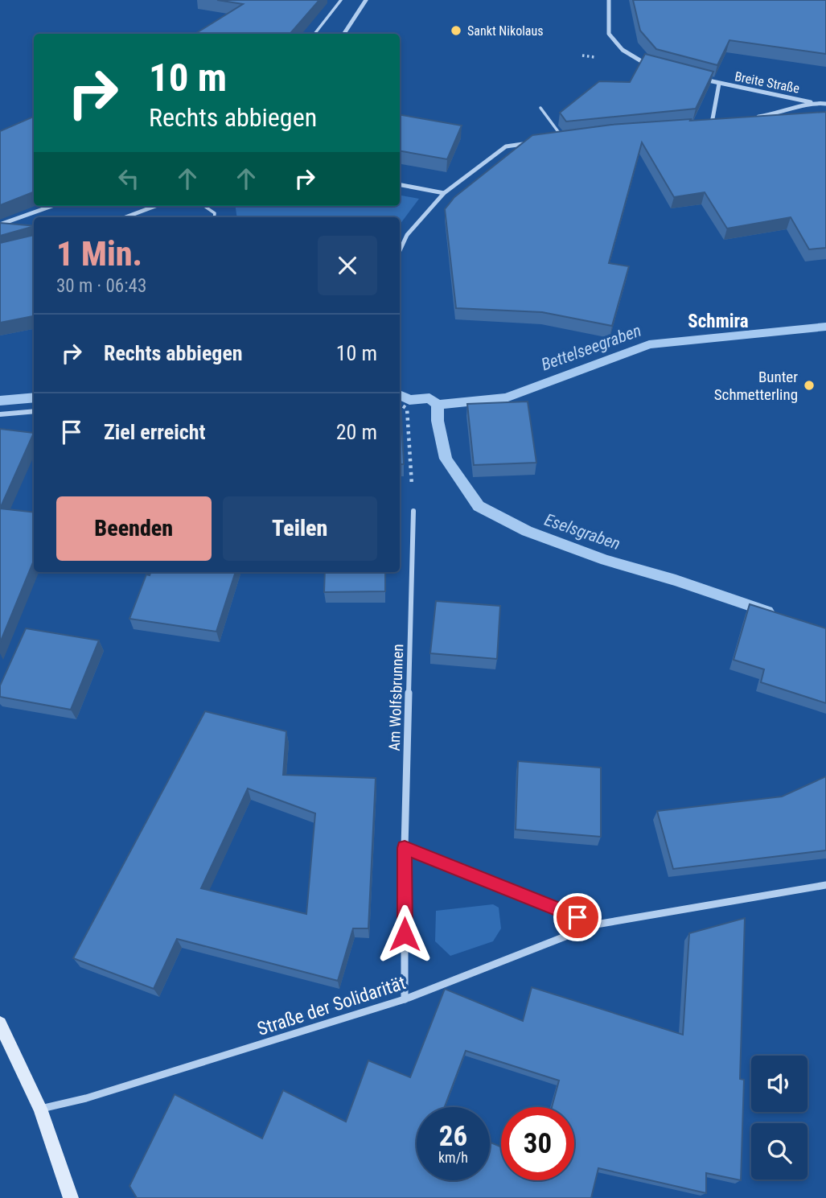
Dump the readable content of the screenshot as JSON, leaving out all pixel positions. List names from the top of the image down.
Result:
{
  "streets": {
    "street": ["Breite Straße", "Am Wolfsbrunnen", "Straße der Solidarität"]
  },
  "crossings": [
    ["Am Wolfsbrunnen", "Straße der Solidarität"]
  ],
  "districts": ["Schmira"],
  "water": ["Bettelseegraben", "Eselsgraben"],
  "places": ["Sankt Nikolaus", "Bunter Schmetterling"],
  "page": {
    "turn": ["10 m", "Rechts abbiegen"],
    "heading": ["1 Min.", "30 m · 06:43"],
    "list": [
      {
        "name": "Rechts abbiegen",
        "value": "10 m"
      },
      {
        "name": "Ziel erreicht",
        "value": "20 m"
      }
    ],
    "buttons": ["Beenden", "Teilen"],
    "speed": "26 km/h",
    "limit": "30"
  }
}
